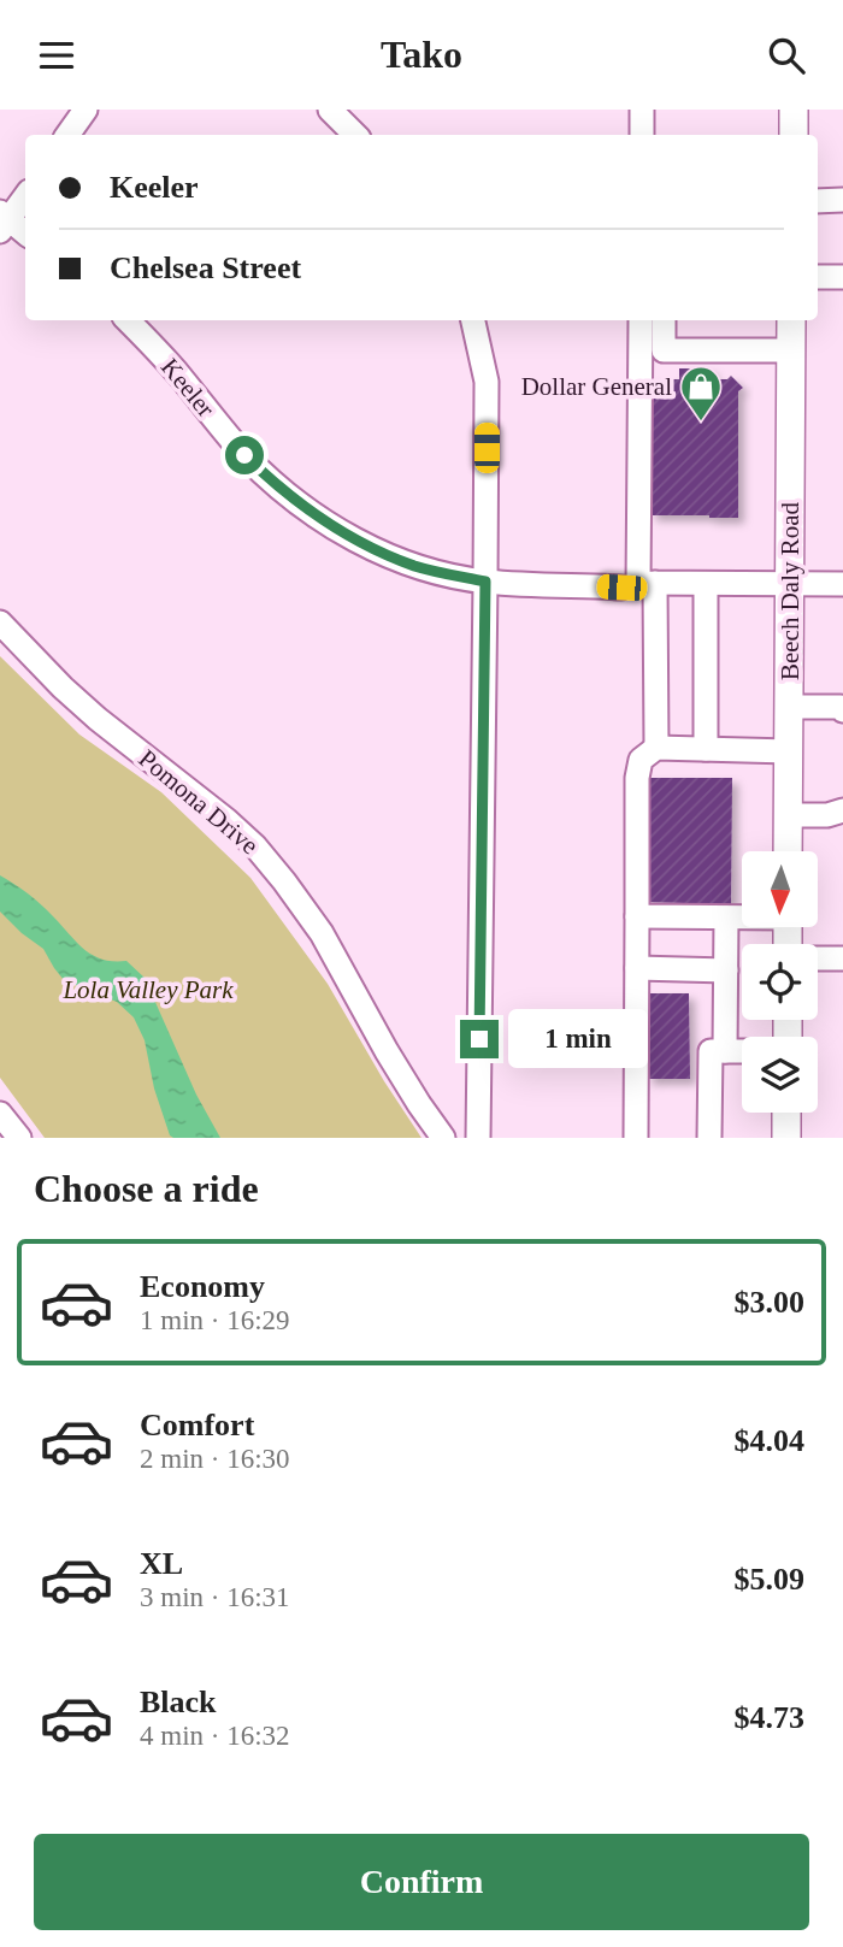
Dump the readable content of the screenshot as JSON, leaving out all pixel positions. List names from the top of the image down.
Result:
{
  "streets": {
    "main road": ["Beech Daly Road"],
    "street": ["Keeler", "Pomona Drive"]
  },
  "crossings": [
    ["Keeler", "Beech Daly Road"]
  ],
  "parks": ["Lola Valley Park"],
  "places": {
    "shop": ["Dollar General"]
  },
  "north": "bottom",
  "page": {
    "header": "Tako",
    "banner": ["Keeler", "Chelsea Street"],
    "bubble": "1 min",
    "heading": "Choose a ride",
    "list": [
      {
        "name": "Economy",
        "note": "1 min · 16:29",
        "value": "$3.00"
      },
      {
        "name": "Comfort",
        "note": "2 min · 16:30",
        "value": "$4.04"
      },
      {
        "name": "XL",
        "note": "3 min · 16:31",
        "value": "$5.09"
      },
      {
        "name": "Black",
        "note": "4 min · 16:32",
        "value": "$4.73"
      }
    ],
    "buttons": "Confirm"
  }
}
